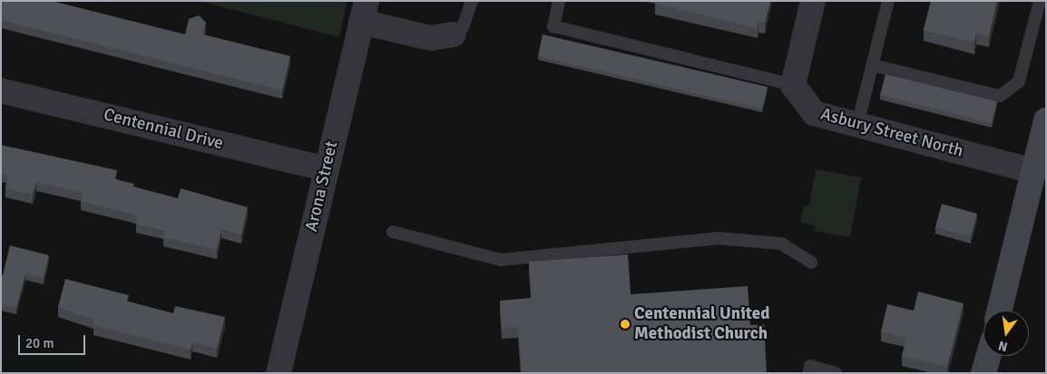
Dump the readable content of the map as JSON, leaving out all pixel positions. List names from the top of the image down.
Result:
{
  "streets": {
    "street": ["Centennial Drive", "Asbury Street North", "Arona Street"]
  },
  "crossings": [
    ["Centennial Drive", "Arona Street"]
  ],
  "places": ["Centennial United Methodist Church"],
  "scale_bar": "20 m",
  "north": "bottom"
}
